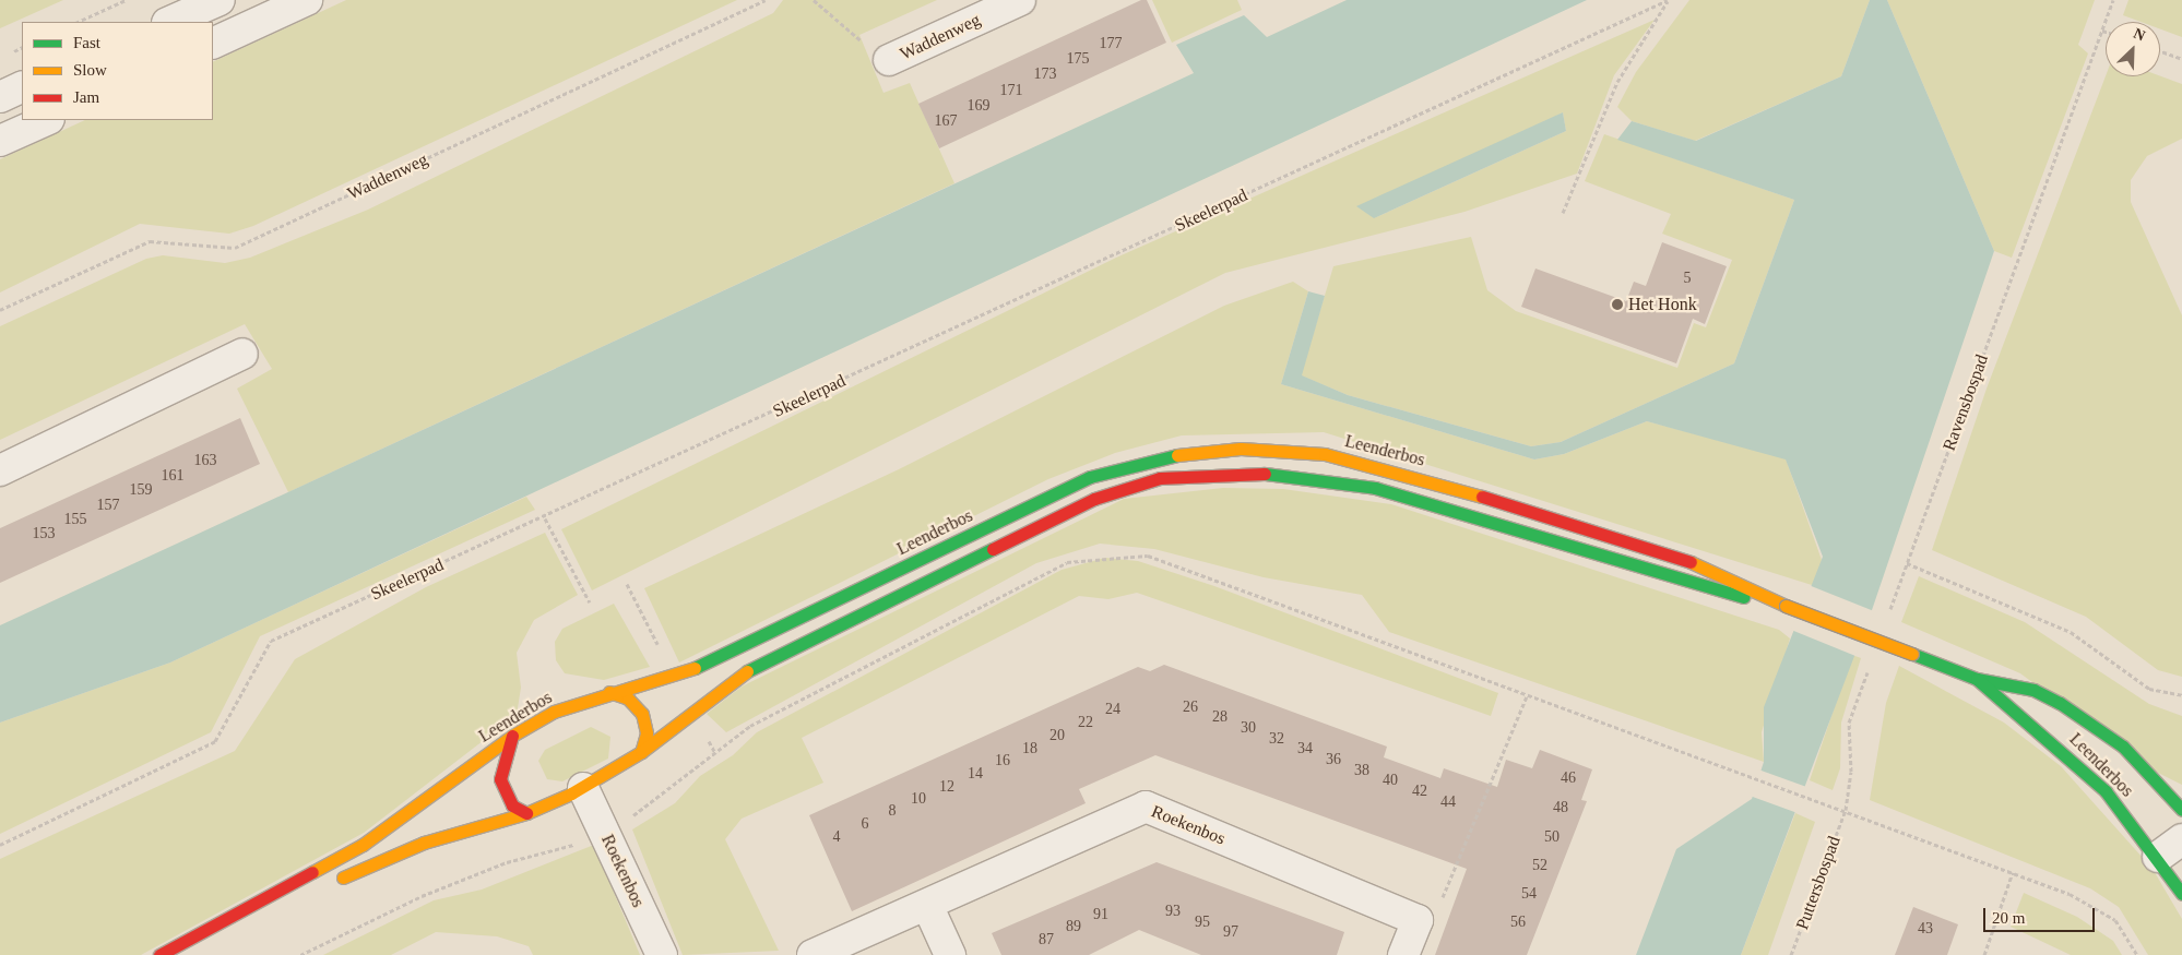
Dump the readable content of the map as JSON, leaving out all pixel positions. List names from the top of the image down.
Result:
{
  "streets": {
    "main road": ["Leenderbos"],
    "street": ["Waddenweg", "Roekenbos"],
    "path": ["Skeelerpad", "Ravensbospad", "Puttersbospad"]
  },
  "crossings": [
    ["Leenderbos", "Roekenbos"]
  ],
  "places": ["Het Honk"],
  "house_numbers": [
    "177",
    "175",
    "173",
    "171",
    "169",
    "167",
    "5",
    "163",
    "161",
    "159",
    "157",
    "155",
    "153",
    "26",
    "24",
    "28",
    "22",
    "30",
    "20",
    "32",
    "18",
    "34",
    "36",
    "16",
    "38",
    "14",
    "46",
    "40",
    "12",
    "42",
    "10",
    "44",
    "48",
    "8",
    "6",
    "4",
    "50",
    "52",
    "54",
    "93",
    "91",
    "95",
    "56",
    "89",
    "43",
    "97",
    "87"
  ],
  "legend": ["Fast", "Slow", "Jam"],
  "scale_bar": "20 m",
  "north": "top right"
}
